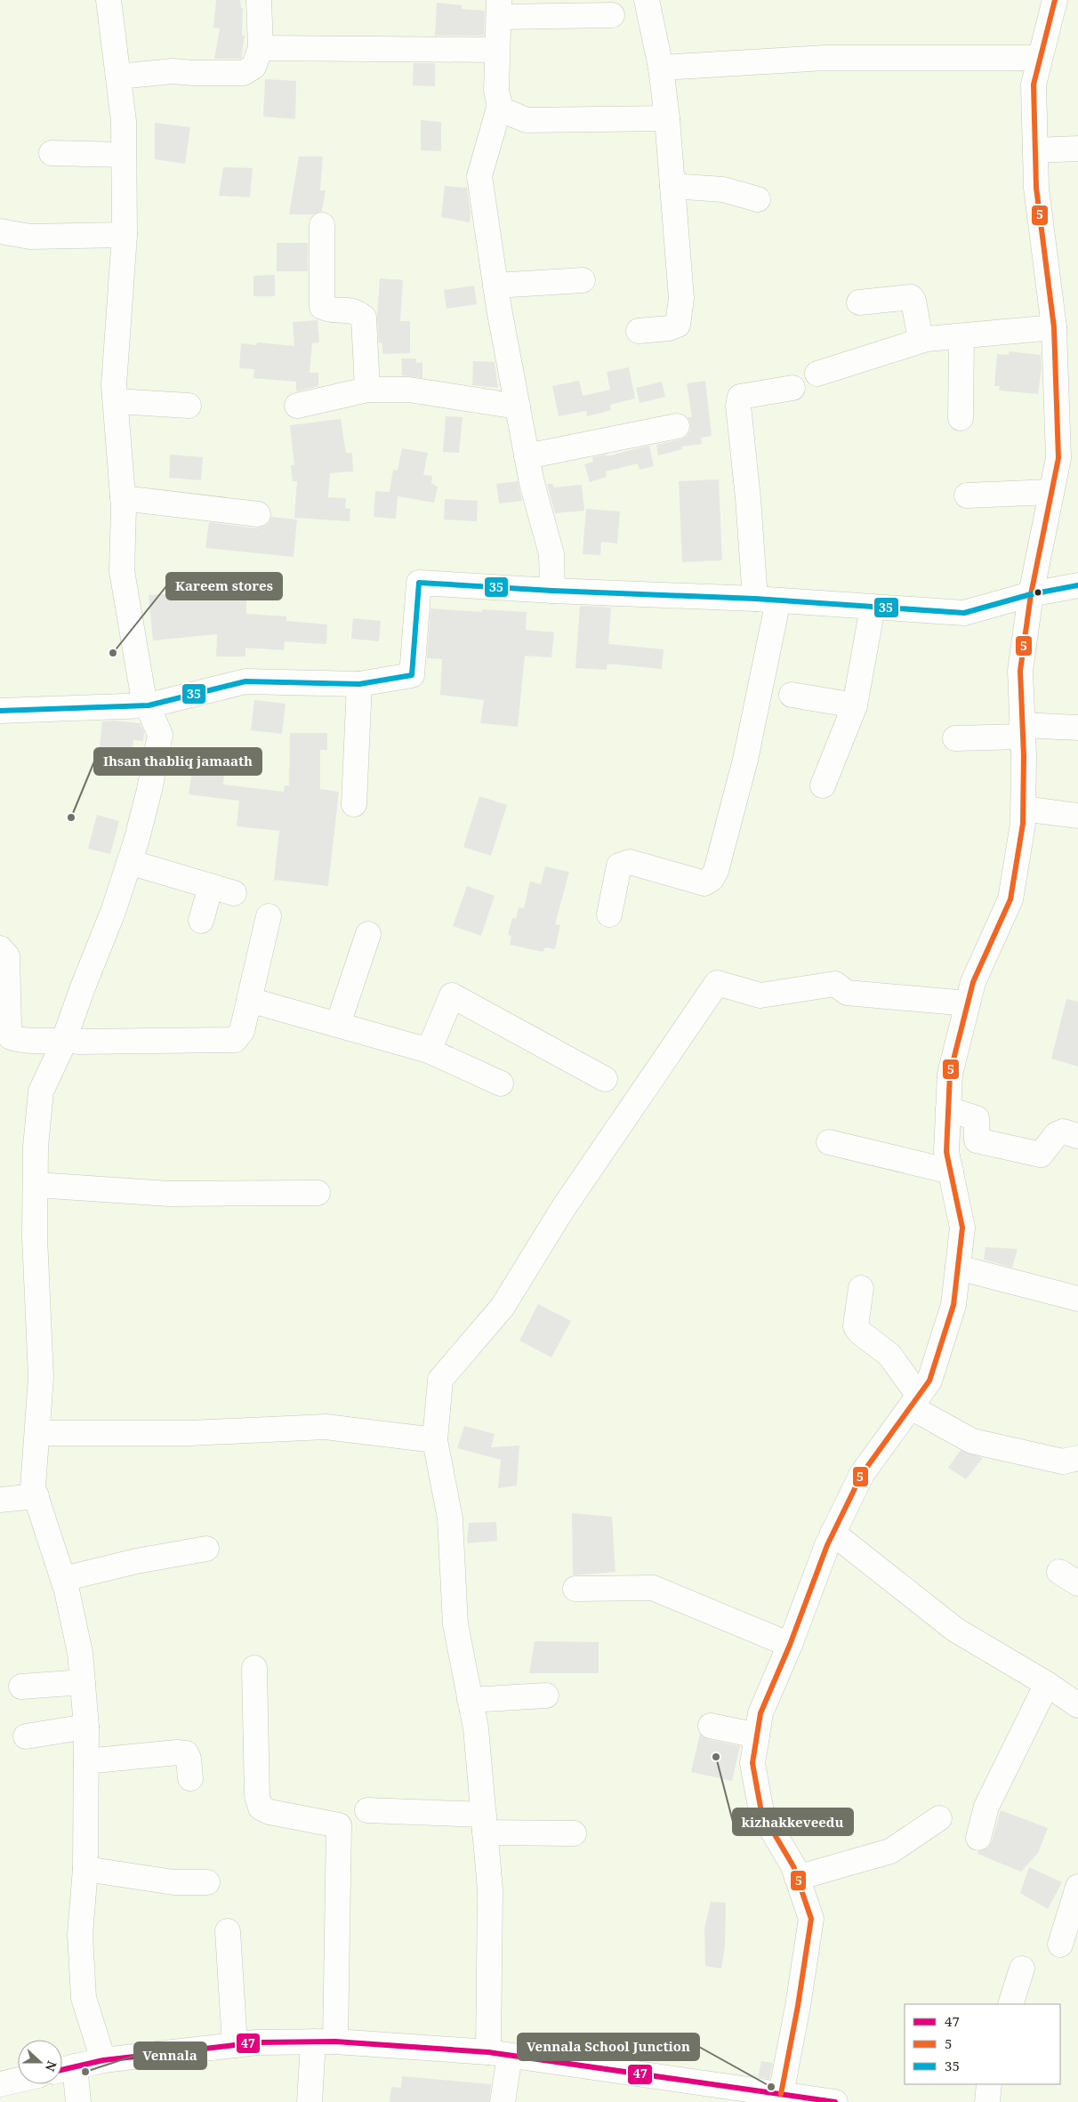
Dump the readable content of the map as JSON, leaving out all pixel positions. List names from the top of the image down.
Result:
{
  "places": [
    "Kareem stores",
    "Ihsan thabliq jamaath",
    "kizhakkeveedu",
    "Vennala",
    "Vennala School Junction"
  ],
  "lines": ["transit line 5", "transit line 35", "transit line 47"],
  "legend": ["47", "5", "35"],
  "north": "right"
}
